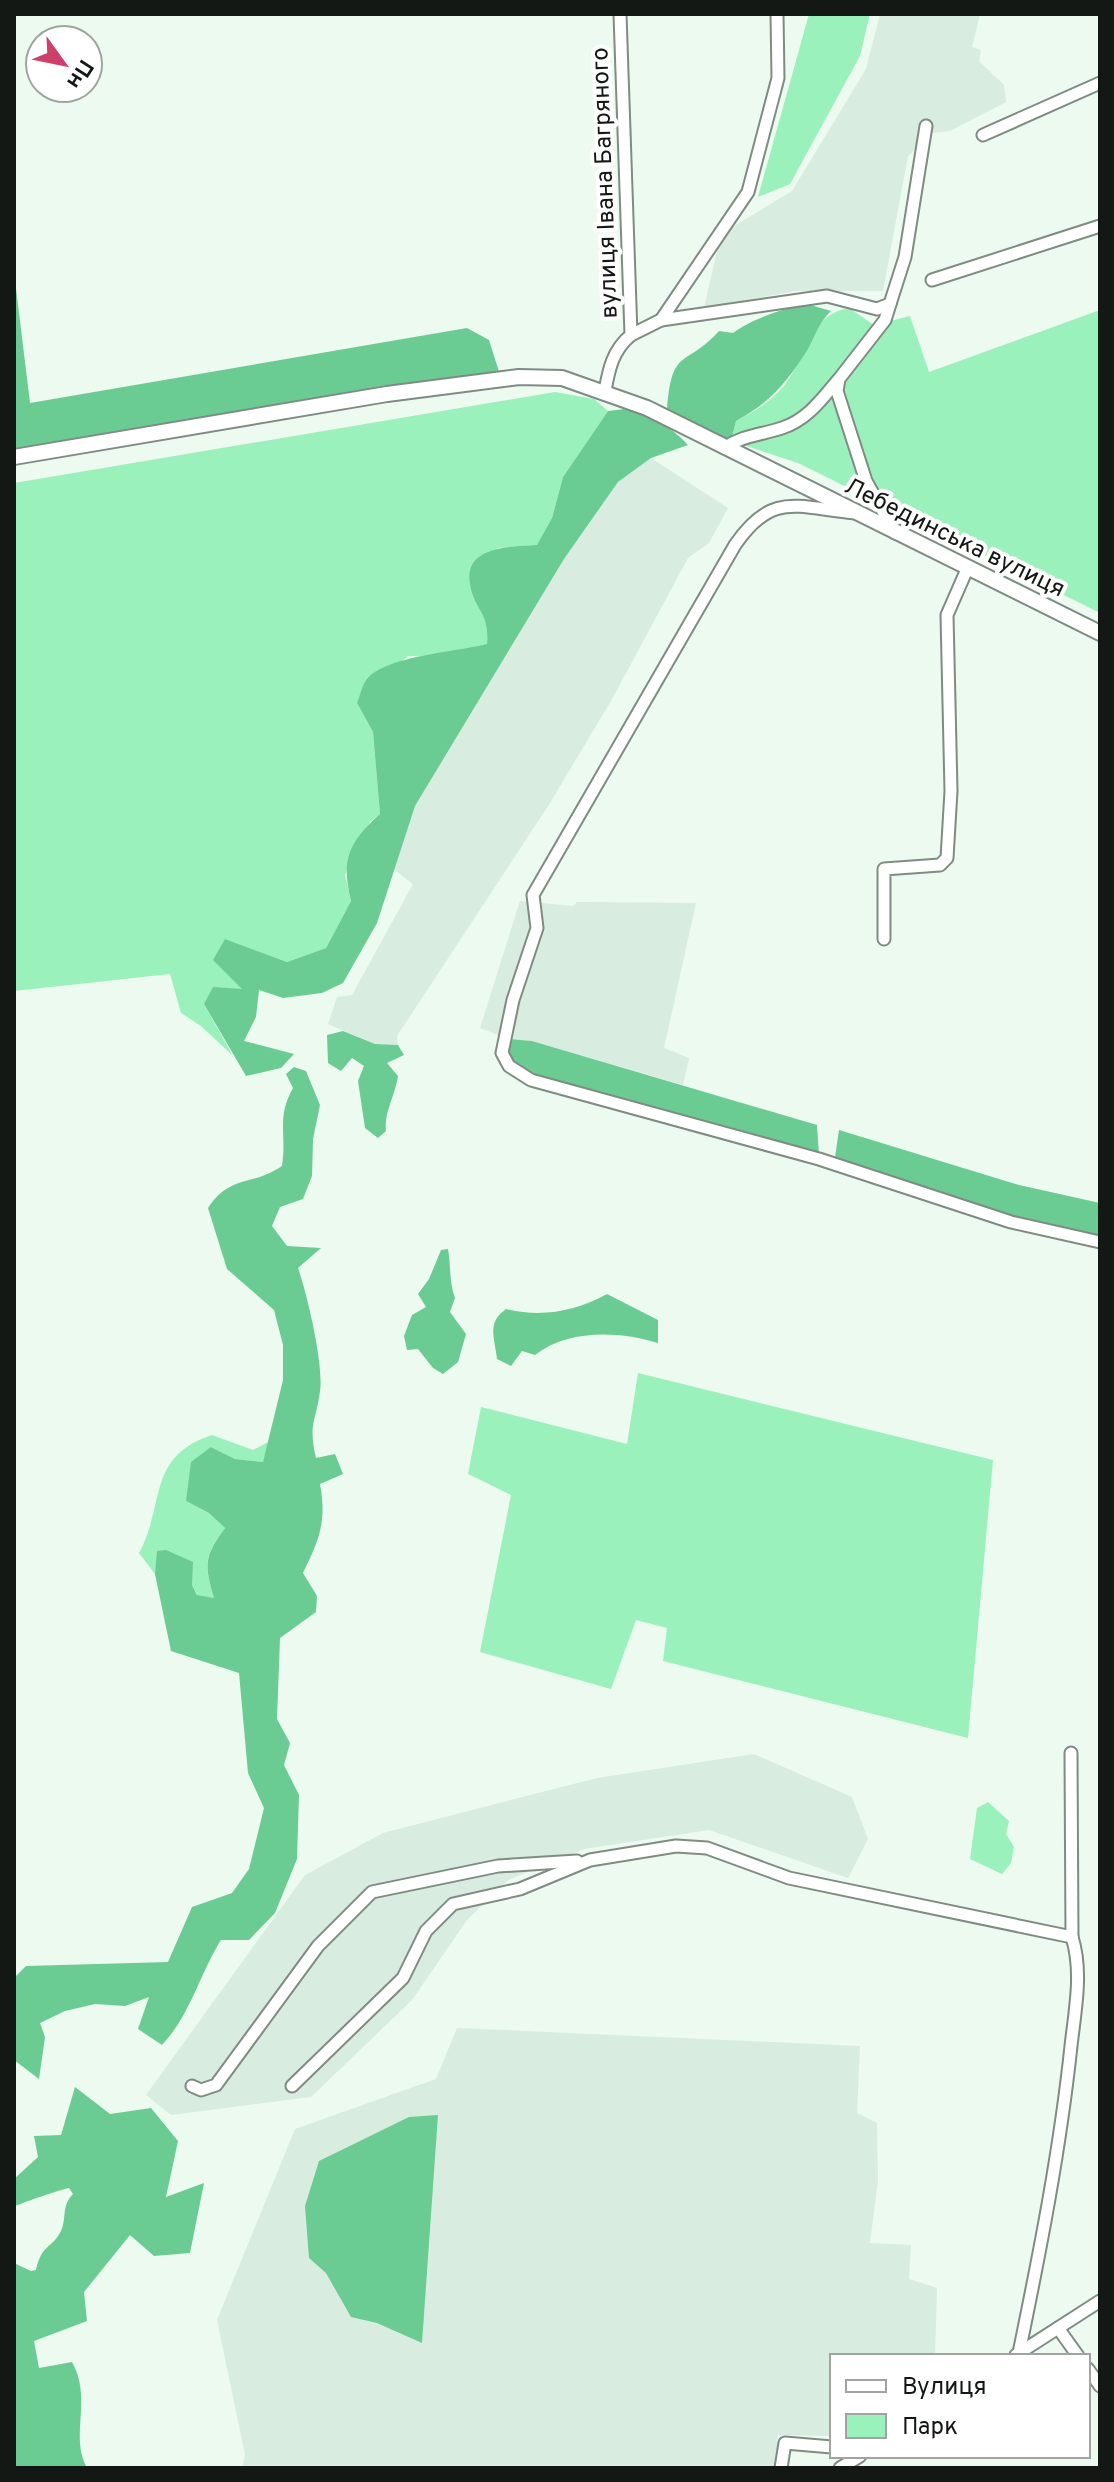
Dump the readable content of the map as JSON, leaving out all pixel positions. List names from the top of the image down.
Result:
{
  "streets": {
    "street": ["вулиця Івана Багряного", "Лебединська вулиця"]
  },
  "crossings": [
    ["вулиця Івана Багряного", "Лебединська вулиця"]
  ],
  "legend": ["Вулиця", "Парк"],
  "north": "bottom right"
}
